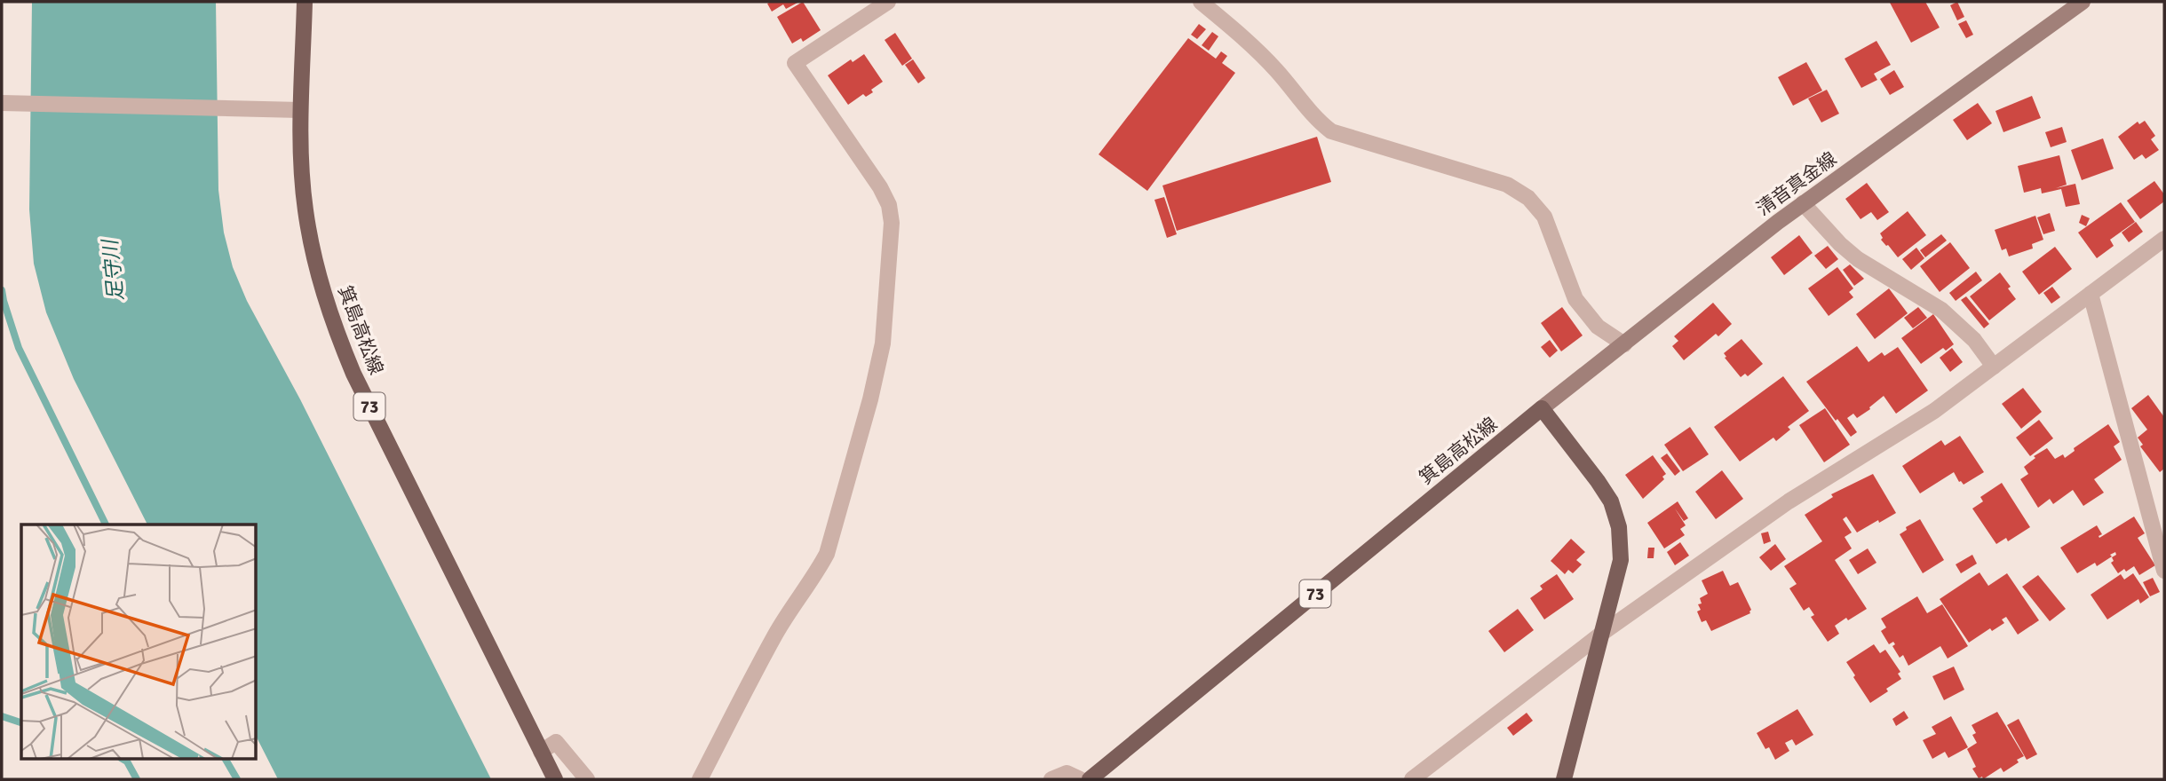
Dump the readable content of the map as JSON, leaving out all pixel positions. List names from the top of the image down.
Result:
{
  "streets": {
    "main road": ["清音真金線", "箕島高松線", "73"]
  },
  "crossings": [
    ["清音真金線", "箕島高松線"]
  ],
  "water": ["足守川"]
}
